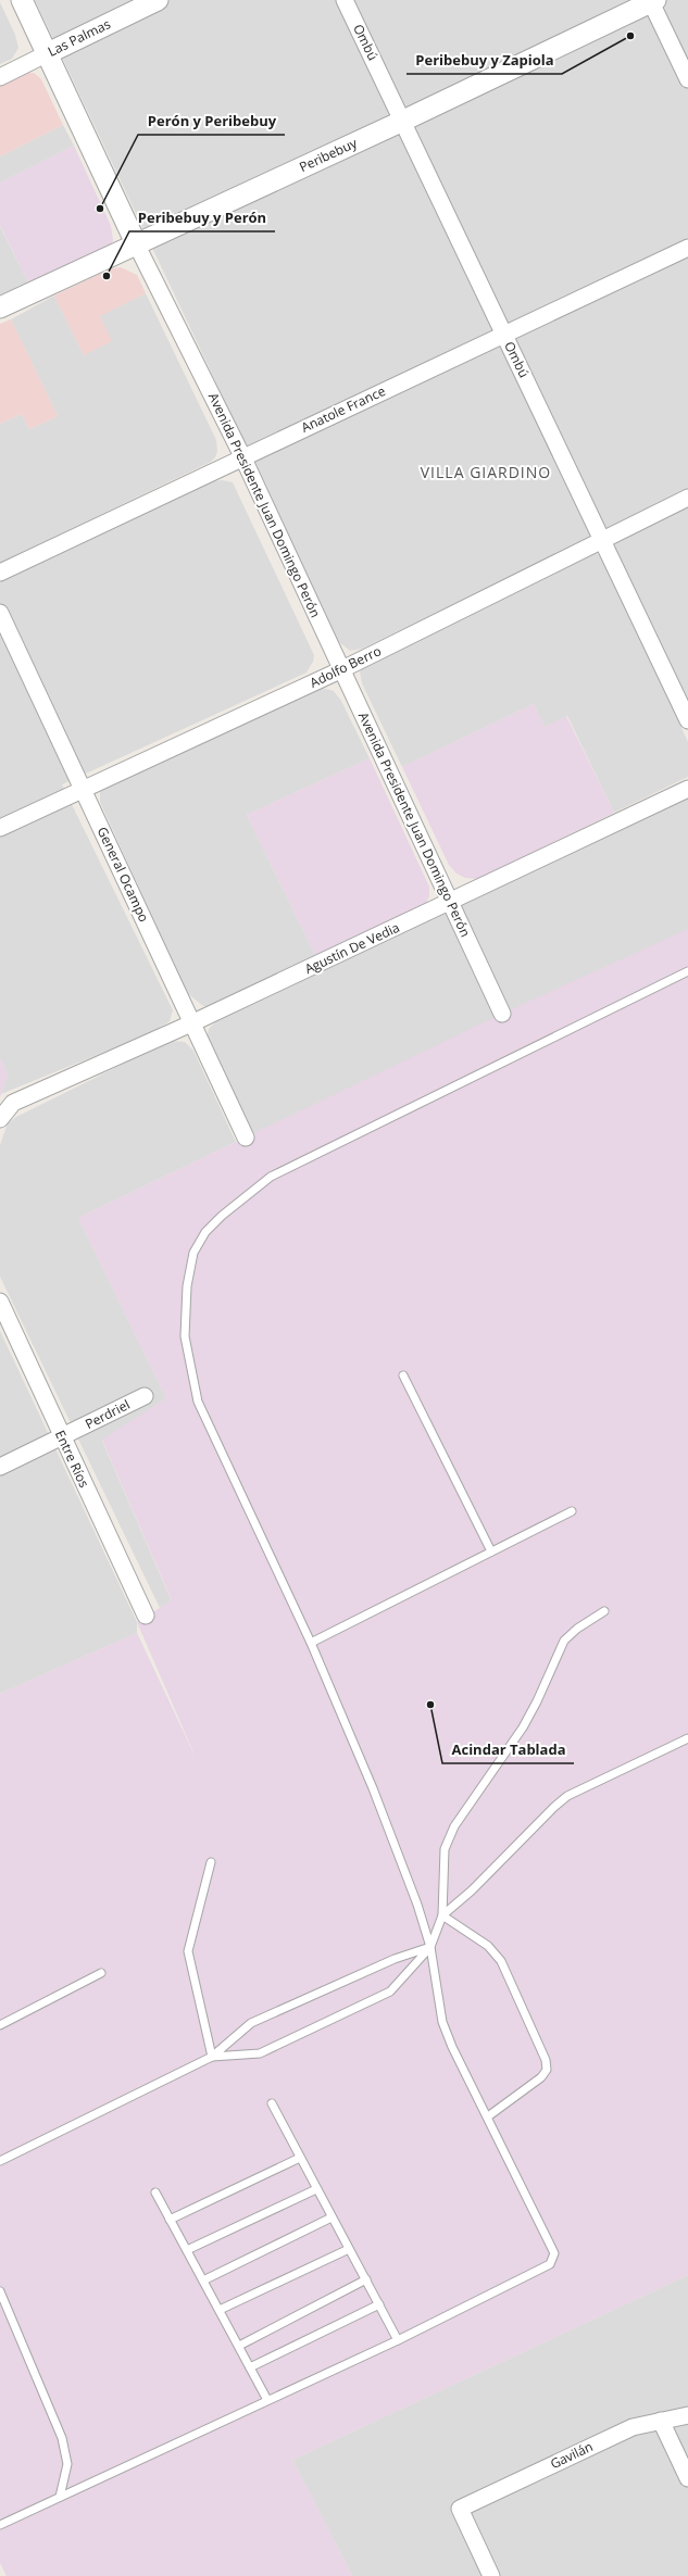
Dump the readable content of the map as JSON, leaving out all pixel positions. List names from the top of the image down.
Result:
{
  "streets": {
    "street": [
      "Las Palmas",
      "Ombú",
      "Peribebuy",
      "Anatole France",
      "Avenida Presidente Juan Domingo Perón",
      "Adolfo Berro",
      "General Ocampo",
      "Agustín De Vedia",
      "Perdriel",
      "Entre Ríos",
      "Gavilán"
    ]
  },
  "crossings": [
    ["Las Palmas", "Avenida Presidente Juan Domingo Perón"],
    ["Ombú", "Peribebuy"],
    ["Ombú", "Anatole France"],
    ["Ombú", "Adolfo Berro"],
    ["Peribebuy", "Avenida Presidente Juan Domingo Perón"],
    ["Anatole France", "Avenida Presidente Juan Domingo Perón"],
    ["Avenida Presidente Juan Domingo Perón", "Adolfo Berro"],
    ["Avenida Presidente Juan Domingo Perón", "Agustín De Vedia"],
    ["Adolfo Berro", "General Ocampo"],
    ["General Ocampo", "Agustín De Vedia"],
    ["Perdriel", "Entre Ríos"]
  ],
  "districts": ["VILLA GIARDINO"],
  "places": [
    "Peribebuy y Zapiola",
    "Perón y Peribebuy",
    "Peribebuy y Perón",
    "Acindar Tablada"
  ]
}
